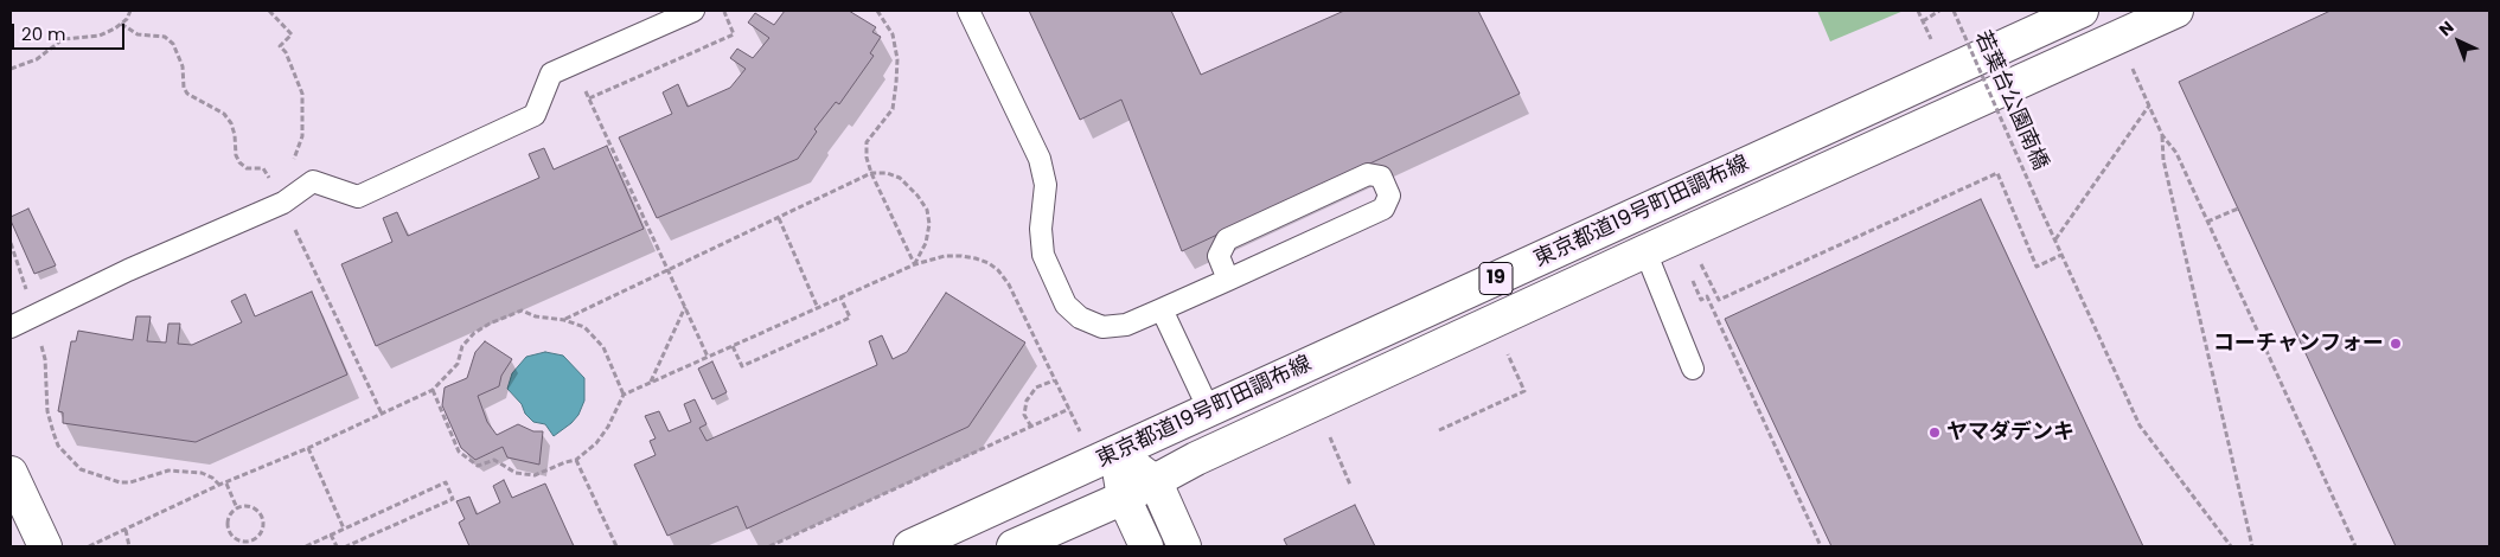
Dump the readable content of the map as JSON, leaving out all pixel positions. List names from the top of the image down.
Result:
{
  "streets": {
    "main road": ["東京都道19号町田調布線", "19"],
    "path": ["若葉台公園南橋"]
  },
  "places": ["コーチャンフォー", "ヤマダデンキ"],
  "scale_bar": "20 m",
  "north": "top left"
}
